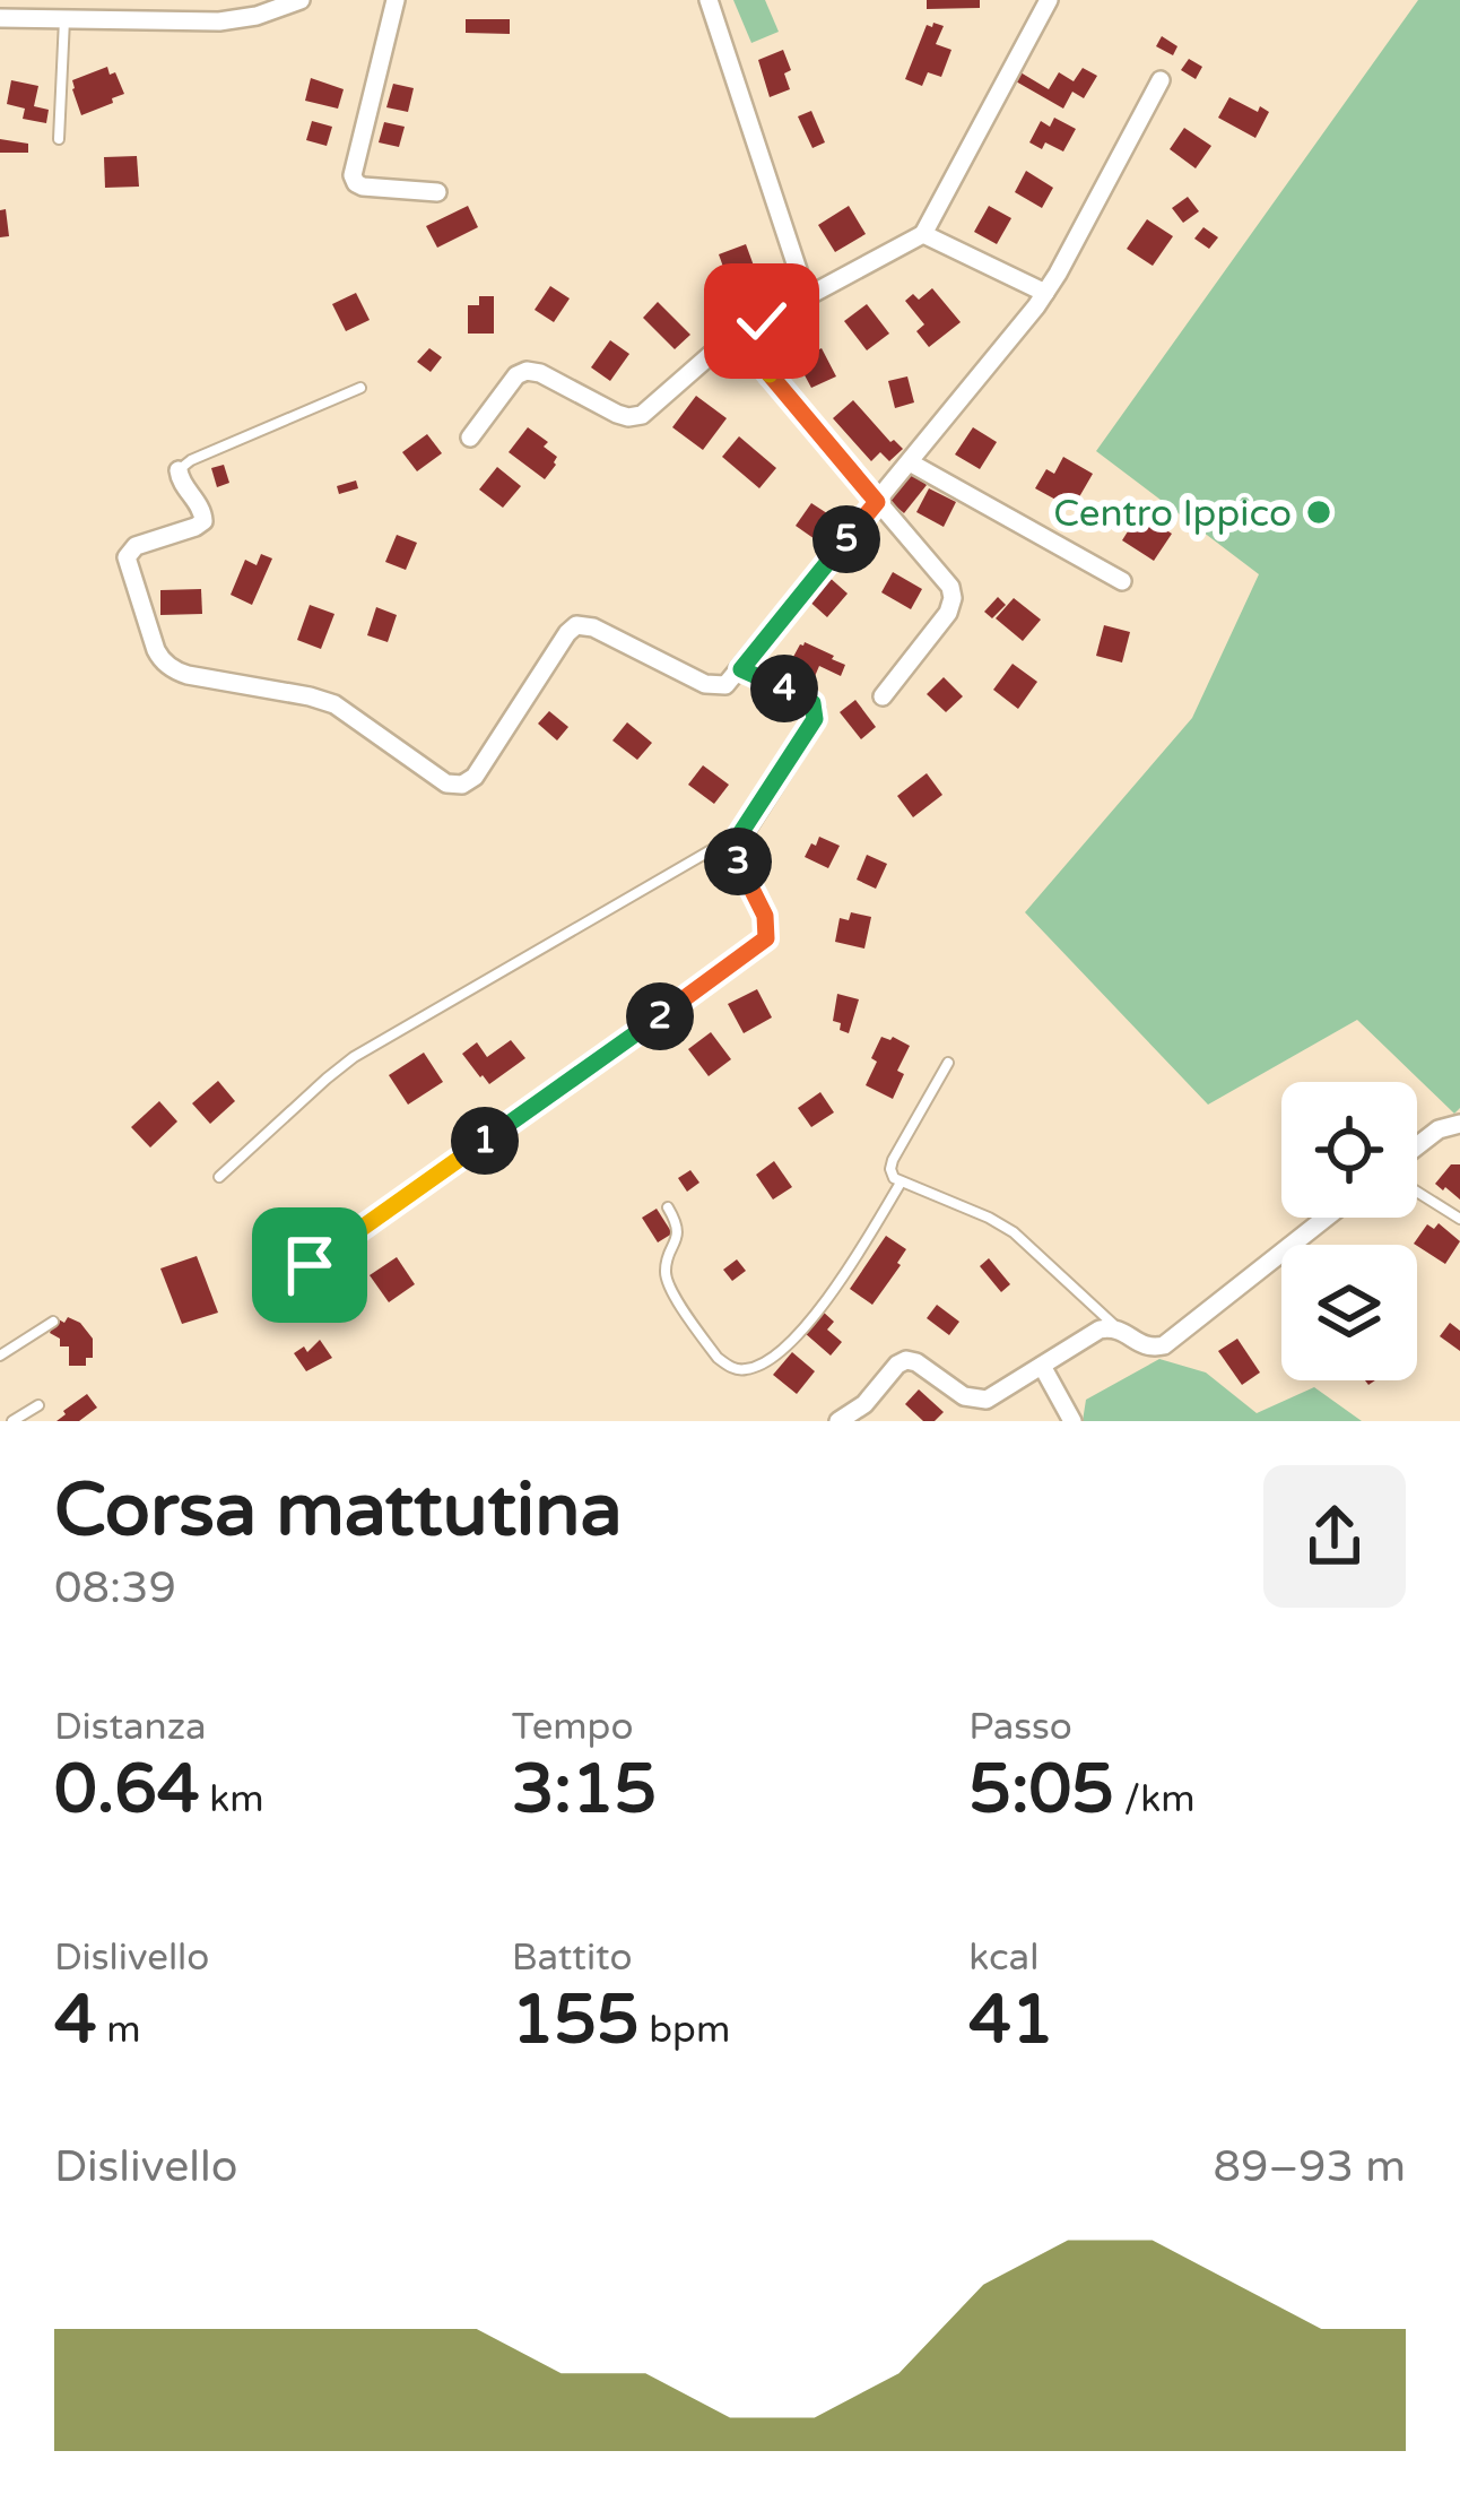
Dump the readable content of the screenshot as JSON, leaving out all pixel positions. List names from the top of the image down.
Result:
{
  "places": ["Centro Ippico"],
  "page": {
    "pins": [
      "5",
      "4",
      "3",
      "2",
      "1"
    ],
    "heading": ["Corsa mattutina", "08:39"],
    "stats": [
      ["Distanza", "0.64 km"],
      ["Tempo", "3:15"],
      ["Passo", "5:05 /km"],
      ["Dislivello", "4 m"],
      ["Battito", "155 bpm"],
      ["kcal", "41"]
    ],
    "chart": ["Dislivello", "89–93 m"]
  }
}
